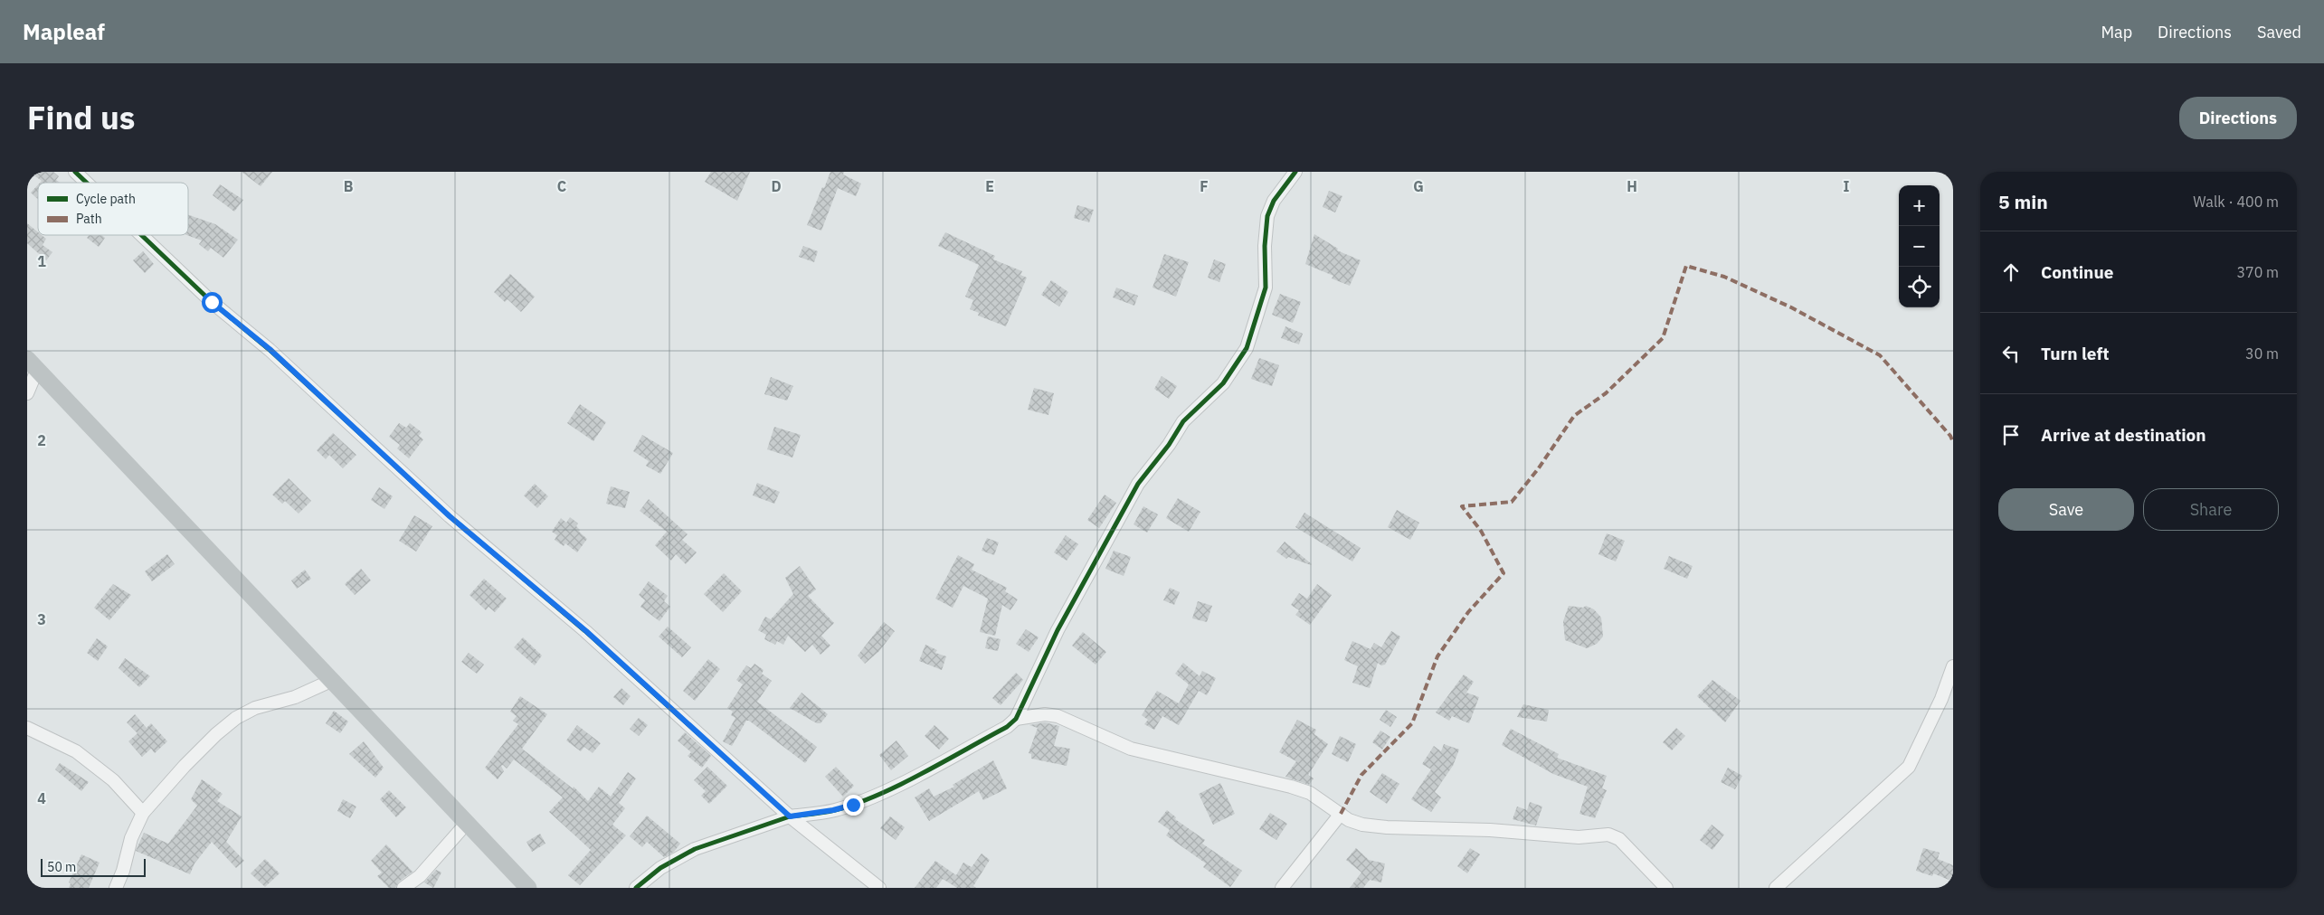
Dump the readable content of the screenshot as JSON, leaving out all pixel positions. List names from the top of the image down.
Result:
{
  "legend": ["Cycle path", "Path"],
  "scale_bar": "50 m",
  "page": {
    "header": "Mapleaf",
    "nav": ["Map", "Directions", "Saved"],
    "title": "Find us",
    "buttons": [
      "Directions",
      ["Save", "Share"]
    ],
    "heading": ["5 min", "Walk · 400 m"],
    "map_buttons": ["+", "−"],
    "list": [
      ["Continue", "370 m"],
      ["Turn left", "30 m"],
      "Arrive at destination"
    ],
    "scale": "50 m"
  },
  "grid": {
    "columns": [
      "B",
      "C",
      "D",
      "E",
      "F",
      "G",
      "H",
      "I"
    ],
    "rows": [
      "1",
      "2",
      "3",
      "4"
    ]
  }
}
